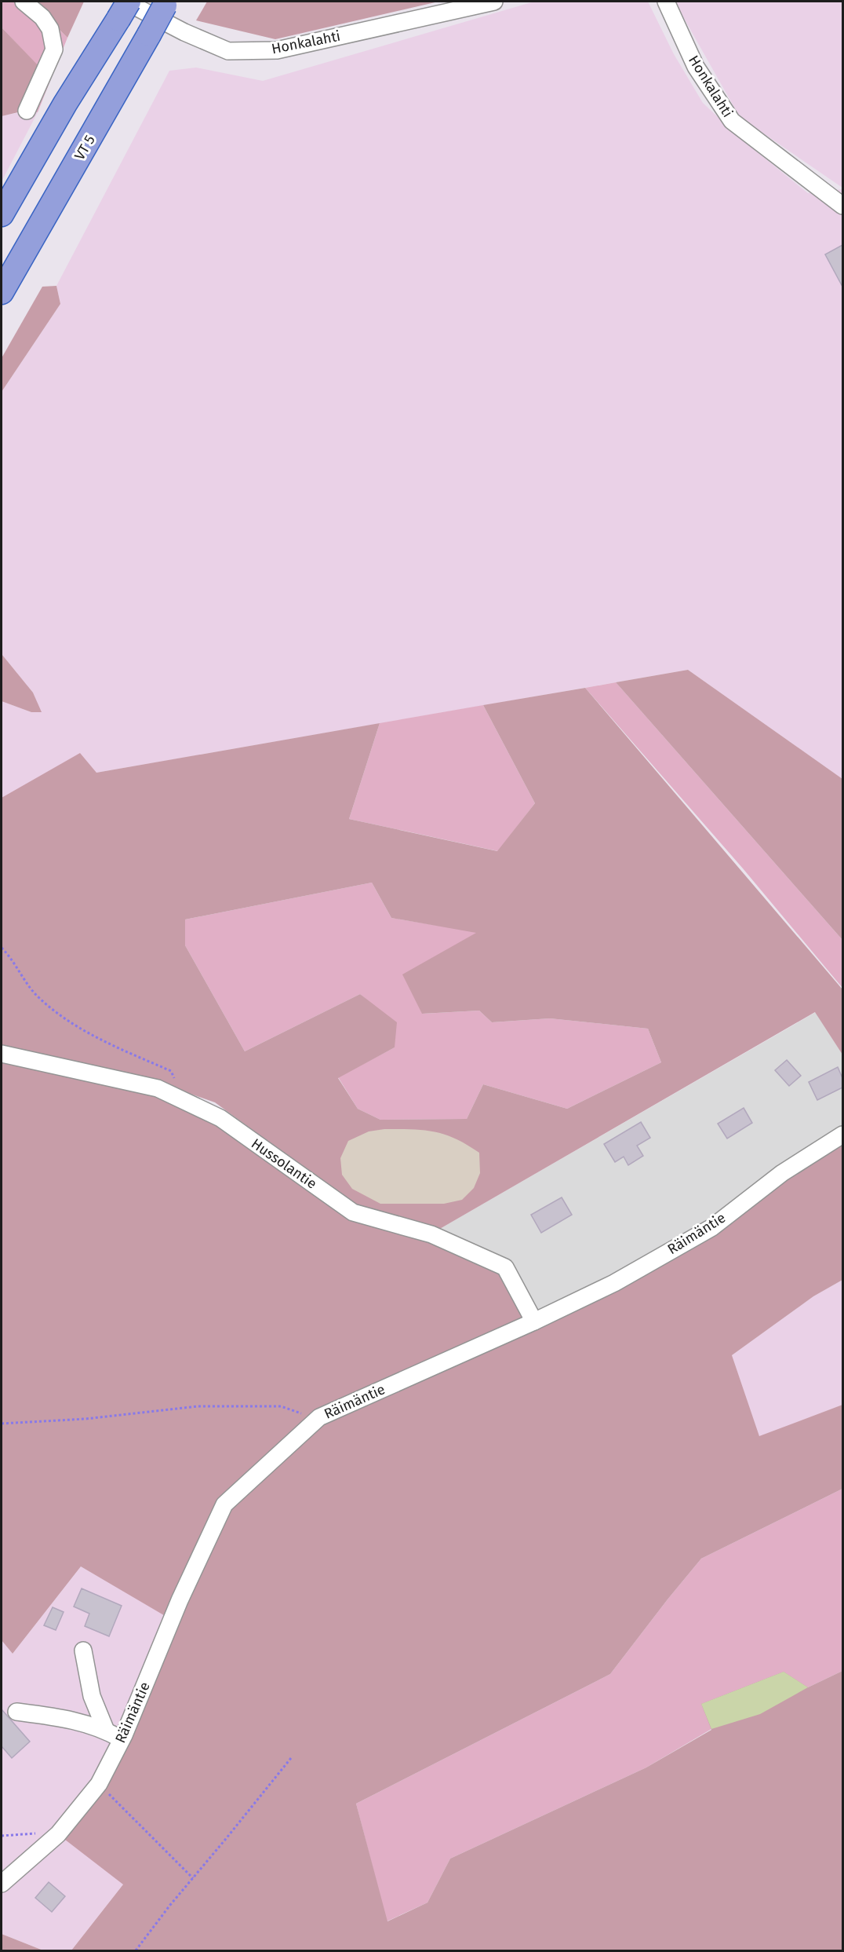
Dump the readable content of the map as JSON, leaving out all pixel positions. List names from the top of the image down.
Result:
{
  "streets": {
    "highway": ["VT 5"],
    "street": ["Honkalahti", "Hussolantie", "Räimäntie"]
  },
  "crossings": [
    ["Hussolantie", "Räimäntie"]
  ]
}
